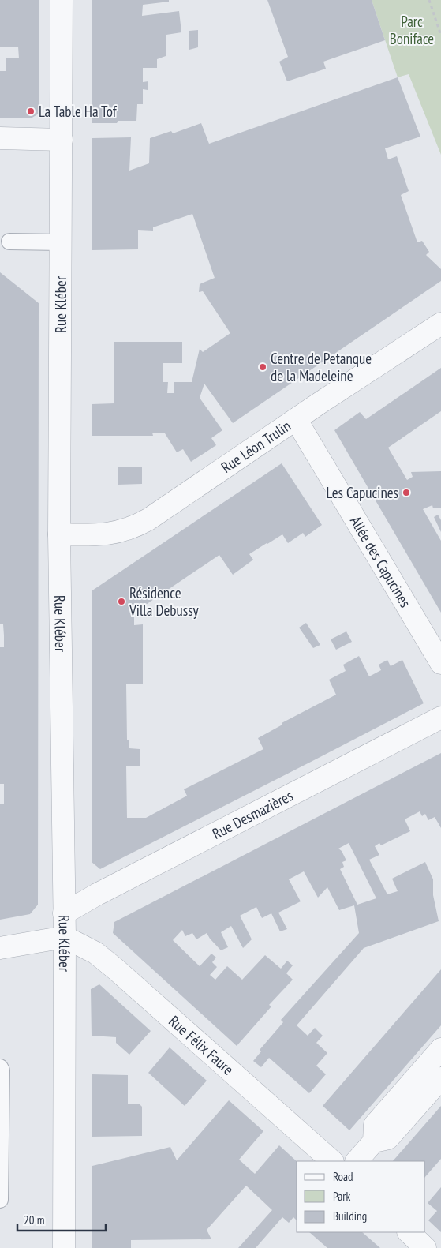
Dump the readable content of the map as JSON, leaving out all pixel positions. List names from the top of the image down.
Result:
{
  "streets": {
    "street": [
      "Rue Kléber",
      "Rue Léon Trulin",
      "Allée des Capucines",
      "Rue Desmazières",
      "Rue Félix Faure"
    ]
  },
  "crossings": [
    ["Rue Kléber", "Rue Léon Trulin"],
    ["Rue Kléber", "Rue Desmazières"],
    ["Rue Kléber", "Rue Félix Faure"],
    ["Rue Léon Trulin", "Allée des Capucines"]
  ],
  "parks": ["Parc Boniface"],
  "places": [
    "La Table Ha Tof",
    "Centre de Petanque de la Madeleine",
    "Les Capucines",
    "Résidence Villa Debussy"
  ],
  "legend": ["Road", "Park", "Building"],
  "scale_bar": "20 m"
}
